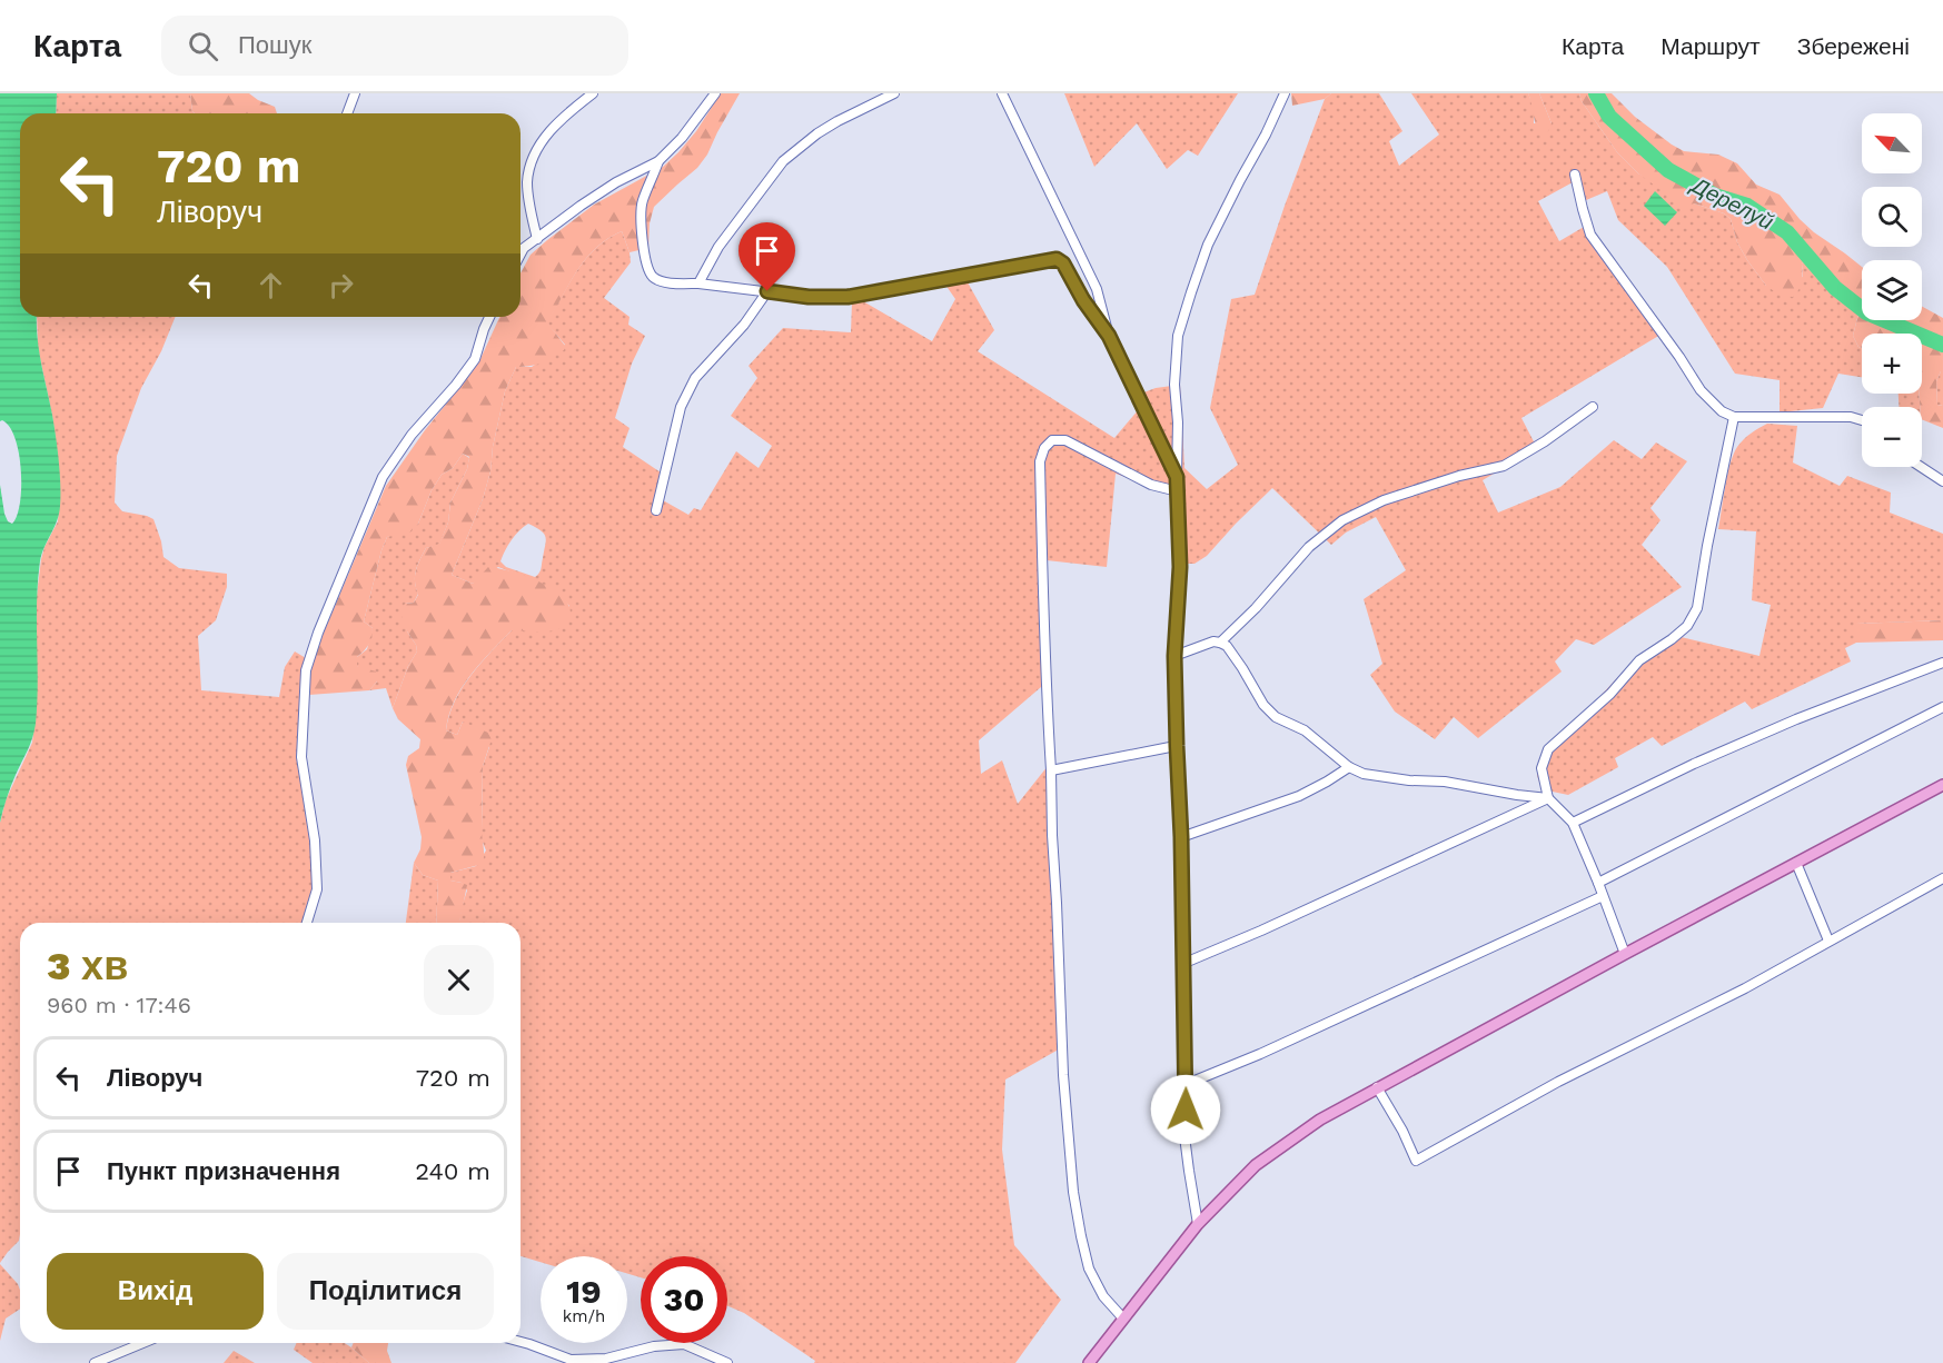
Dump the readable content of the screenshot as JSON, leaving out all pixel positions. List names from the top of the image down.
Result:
{
  "water": ["Дерелуй"],
  "north": "top left",
  "page": {
    "header": "Карта",
    "search": "Пошук",
    "nav": ["Карта", "Маршрут", "Збережені"],
    "map_buttons": ["+", "−"],
    "turn": ["720 m", "Ліворуч"],
    "heading": ["3 хв", "960 m · 17:46"],
    "list": [
      {
        "name": "Ліворуч",
        "value": "720 m"
      },
      {
        "name": "Пункт призначення",
        "value": "240 m"
      }
    ],
    "buttons": ["Вихід", "Поділитися"],
    "speed": "19 km/h",
    "limit": "30"
  }
}
